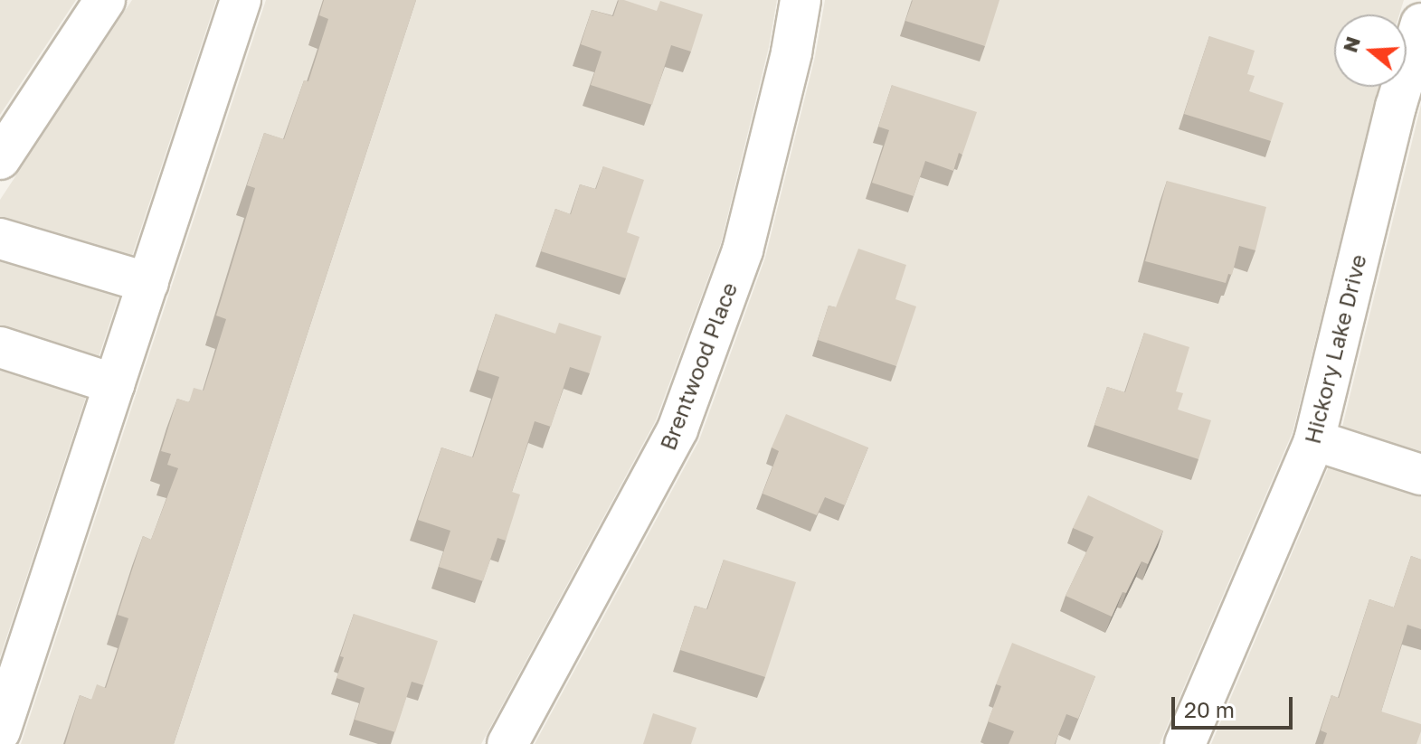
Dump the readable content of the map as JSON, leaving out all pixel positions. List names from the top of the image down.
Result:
{
  "streets": {
    "street": ["Hickory Lake Drive", "Brentwood Place"]
  },
  "scale_bar": "20 m",
  "north": "left"
}
